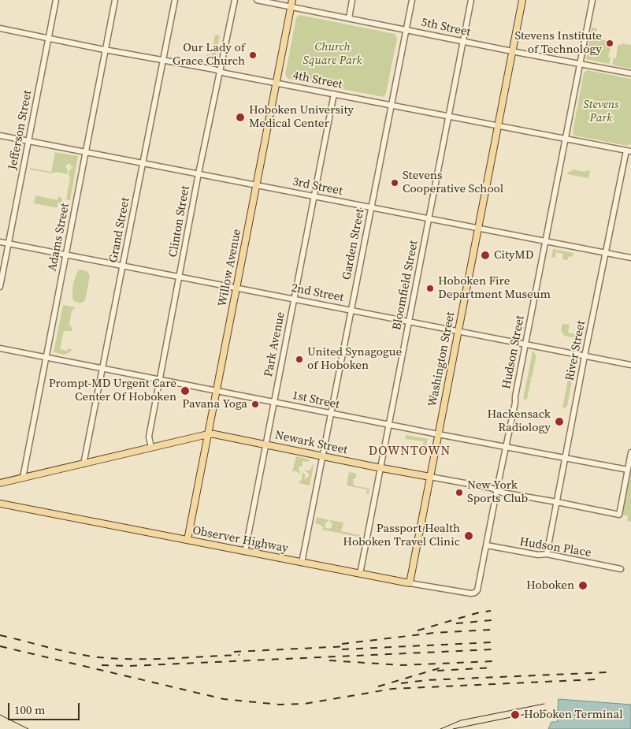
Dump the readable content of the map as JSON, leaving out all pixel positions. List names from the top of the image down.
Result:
{
  "streets": {
    "main road": [
      "Willow Avenue",
      "Washington Street",
      "Newark Street",
      "Observer Highway"
    ],
    "street": [
      "5th Street",
      "4th Street",
      "Jefferson Street",
      "3rd Street",
      "Clinton Street",
      "Grand Street",
      "Adams Street",
      "Garden Street",
      "Bloomfield Street",
      "2nd Street",
      "Park Avenue",
      "River Street",
      "Hudson Street",
      "1st Street",
      "Hudson Place"
    ]
  },
  "crossings": [
    ["5th Street", "Garden Street"],
    ["5th Street", "Willow Avenue"],
    ["5th Street", "Bloomfield Street"],
    ["5th Street", "Hudson Street"],
    ["5th Street", "Washington Street"],
    ["4th Street", "Jefferson Street"],
    ["4th Street", "Clinton Street"],
    ["4th Street", "Grand Street"],
    ["4th Street", "Adams Street"],
    ["4th Street", "Garden Street"],
    ["4th Street", "Willow Avenue"],
    ["4th Street", "Bloomfield Street"],
    ["4th Street", "Park Avenue"],
    ["4th Street", "River Street"],
    ["4th Street", "Hudson Street"],
    ["4th Street", "Washington Street"],
    ["Jefferson Street", "3rd Street"],
    ["Jefferson Street", "2nd Street"],
    ["3rd Street", "Clinton Street"],
    ["3rd Street", "Grand Street"],
    ["3rd Street", "Adams Street"],
    ["3rd Street", "Garden Street"],
    ["3rd Street", "Willow Avenue"],
    ["3rd Street", "Bloomfield Street"],
    ["3rd Street", "Park Avenue"],
    ["3rd Street", "River Street"],
    ["3rd Street", "Hudson Street"],
    ["3rd Street", "Washington Street"],
    ["Clinton Street", "2nd Street"],
    ["Clinton Street", "1st Street"],
    ["Clinton Street", "Newark Street"],
    ["Grand Street", "2nd Street"],
    ["Grand Street", "1st Street"],
    ["Grand Street", "Newark Street"],
    ["Adams Street", "2nd Street"],
    ["Adams Street", "1st Street"],
    ["Adams Street", "Newark Street"],
    ["Garden Street", "2nd Street"],
    ["Garden Street", "1st Street"],
    ["Garden Street", "Newark Street"],
    ["Garden Street", "Observer Highway"],
    ["Willow Avenue", "2nd Street"],
    ["Willow Avenue", "1st Street"],
    ["Willow Avenue", "Newark Street"],
    ["Willow Avenue", "Observer Highway"],
    ["Bloomfield Street", "2nd Street"],
    ["Bloomfield Street", "1st Street"],
    ["Bloomfield Street", "Newark Street"],
    ["Bloomfield Street", "Observer Highway"],
    ["2nd Street", "Park Avenue"],
    ["2nd Street", "River Street"],
    ["2nd Street", "Hudson Street"],
    ["2nd Street", "Washington Street"],
    ["Park Avenue", "1st Street"],
    ["Park Avenue", "Newark Street"],
    ["Park Avenue", "Observer Highway"],
    ["River Street", "1st Street"],
    ["River Street", "Newark Street"],
    ["River Street", "Hudson Place"],
    ["Hudson Street", "1st Street"],
    ["Hudson Street", "Newark Street"],
    ["Hudson Street", "Observer Highway"],
    ["Hudson Street", "Hudson Place"],
    ["Washington Street", "1st Street"],
    ["Washington Street", "Newark Street"],
    ["Washington Street", "Observer Highway"],
    ["1st Street", "Newark Street"]
  ],
  "districts": ["DOWNTOWN"],
  "parks": ["Church Square Park", "Stevens Park"],
  "places": [
    "Stevens Institute of Technology",
    "Our Lady of Grace Church",
    "Hoboken University Medical Center",
    "Stevens Cooperative School",
    "CityMD",
    "Hoboken Fire Department Museum",
    "United Synagogue of Hoboken",
    "Prompt-MD Urgent Care Center Of Hoboken",
    "Pavana Yoga",
    "Hackensack Radiology",
    "New York Sports Club",
    "Passport Health Hoboken Travel Clinic",
    "Hoboken",
    "Hoboken Terminal"
  ],
  "scale_bar": "100 m"
}
